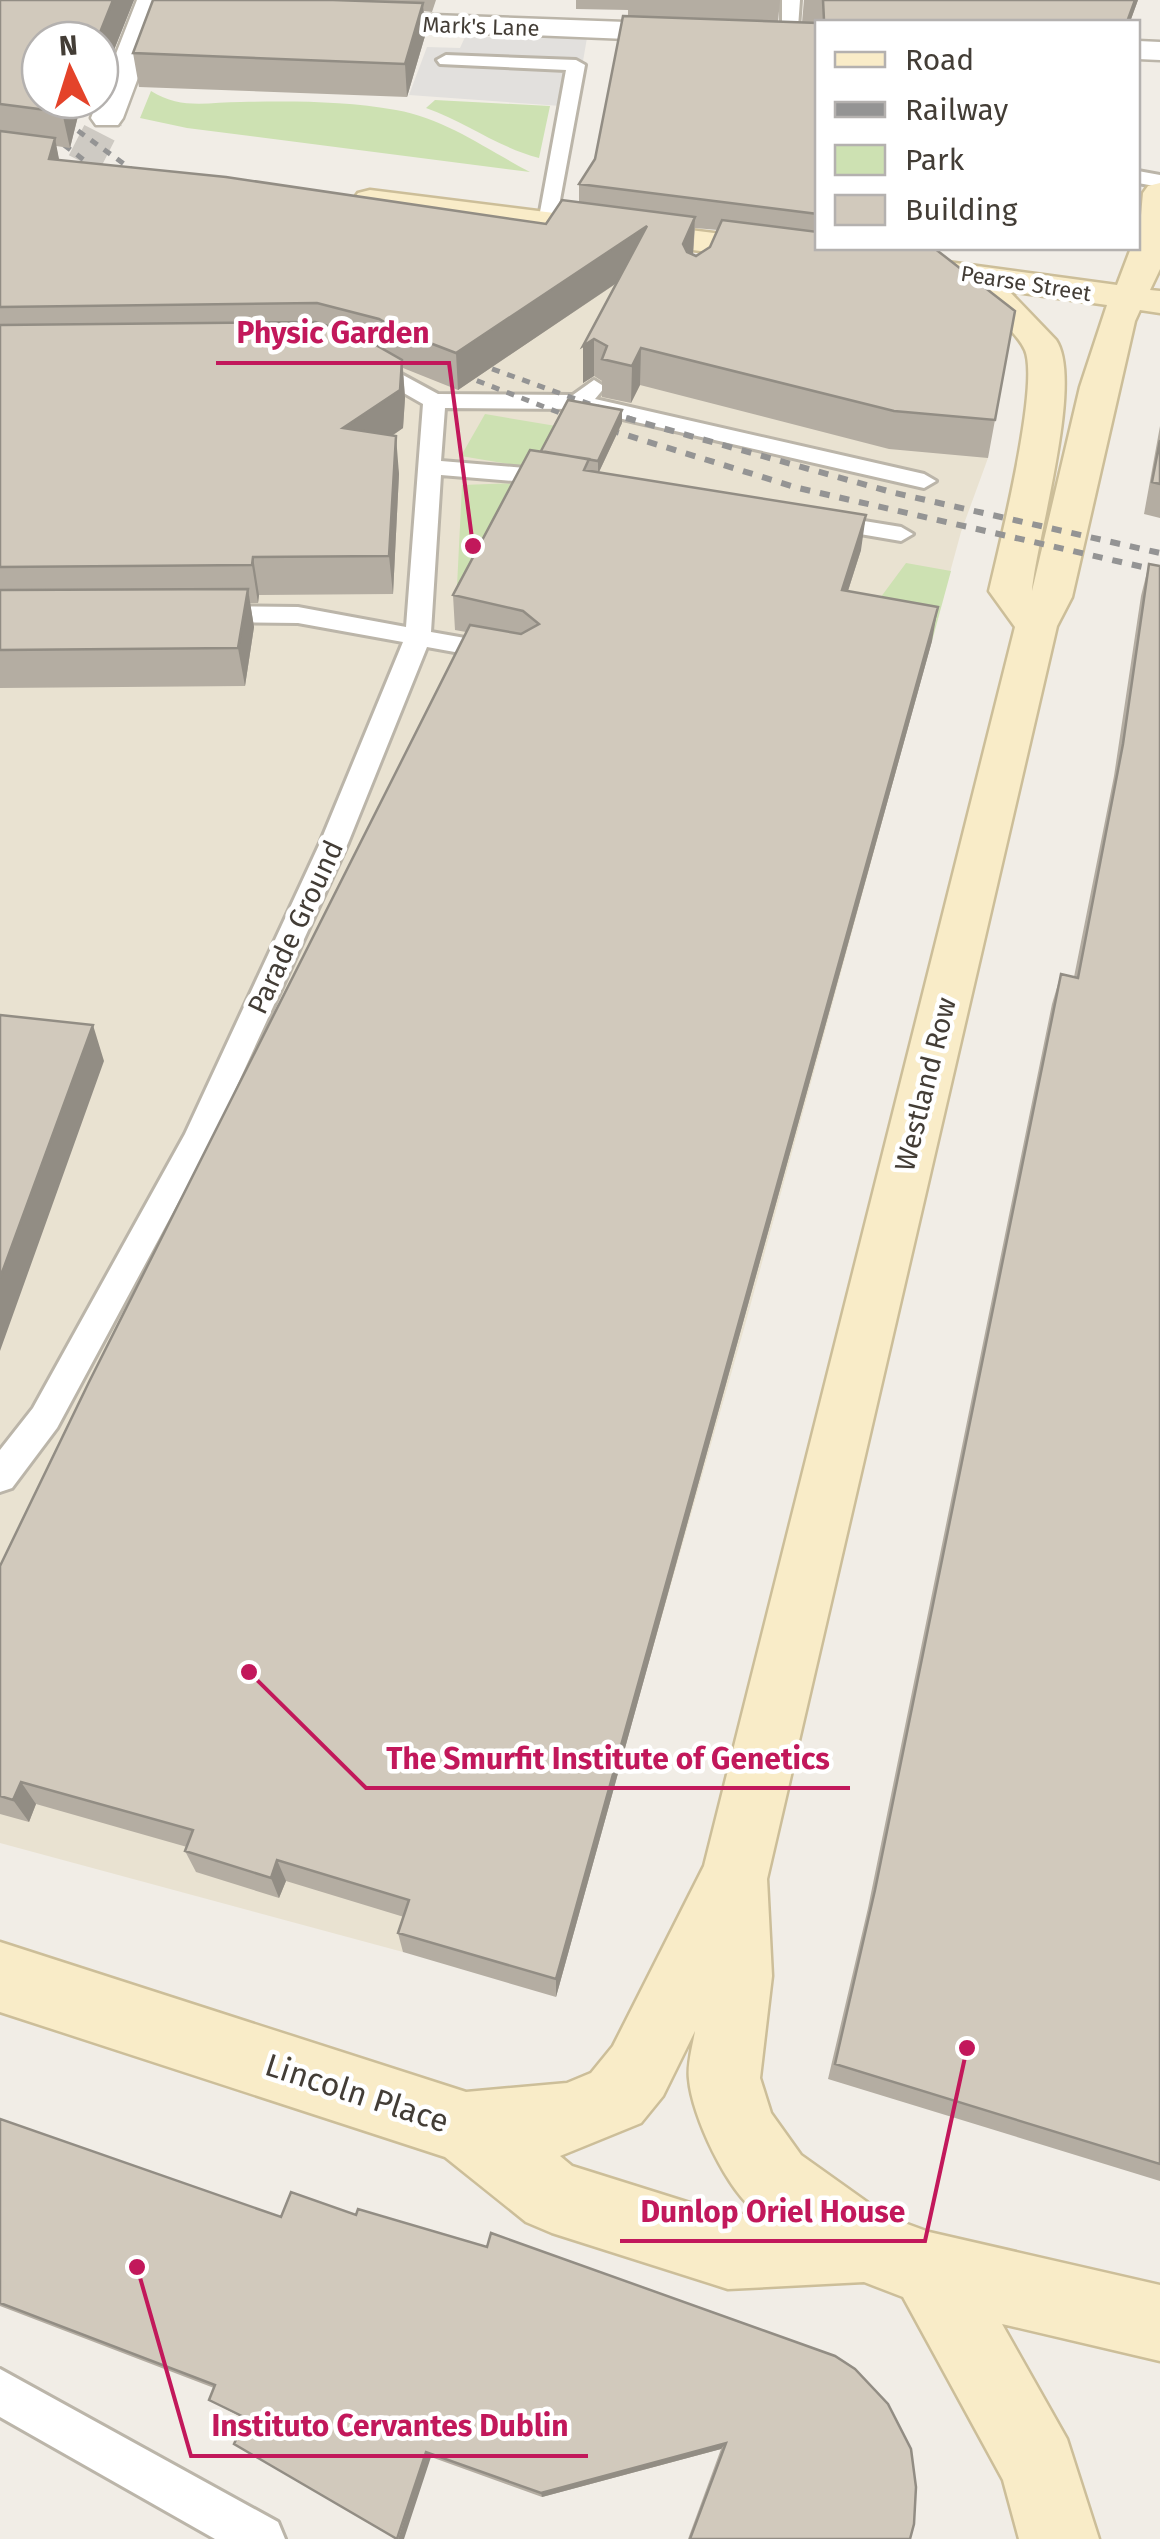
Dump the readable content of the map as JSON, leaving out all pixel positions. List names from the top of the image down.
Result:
{
  "streets": {
    "main road": ["Pearse Street", "Westland Row", "Lincoln Place"],
    "street": ["Mark's Lane"],
    "lane": ["Parade Ground"]
  },
  "crossings": [
    ["Pearse Street", "Westland Row"],
    ["Westland Row", "Lincoln Place"]
  ],
  "places": [
    "Physic Garden",
    "The Smurfit Institute of Genetics",
    "Dunlop Oriel House",
    "Instituto Cervantes Dublin"
  ],
  "legend": [
    "Road",
    "Railway",
    "Park",
    "Building"
  ],
  "north": "top"
}
